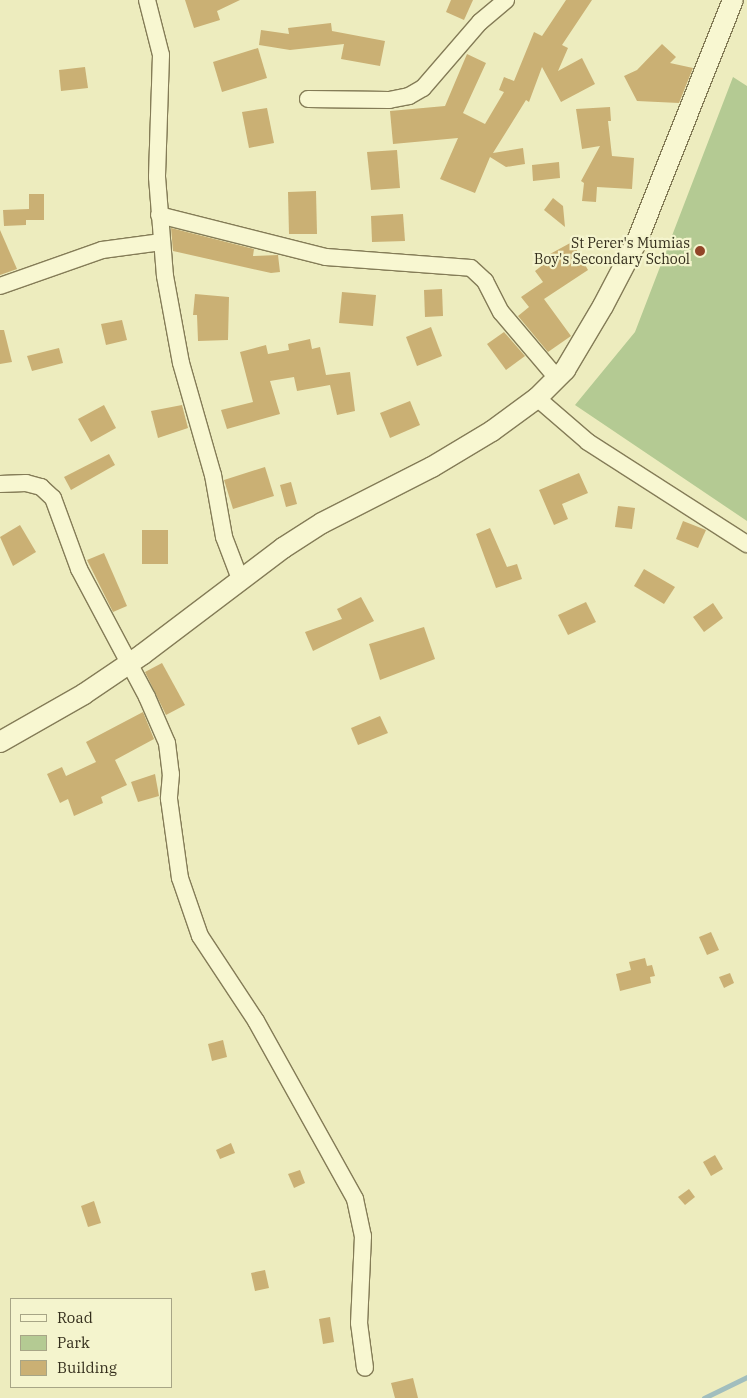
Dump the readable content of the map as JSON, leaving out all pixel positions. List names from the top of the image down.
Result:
{
  "places": ["St Perer's Mumias Boy's Secondary School"],
  "legend": ["Road", "Park", "Building"]
}
